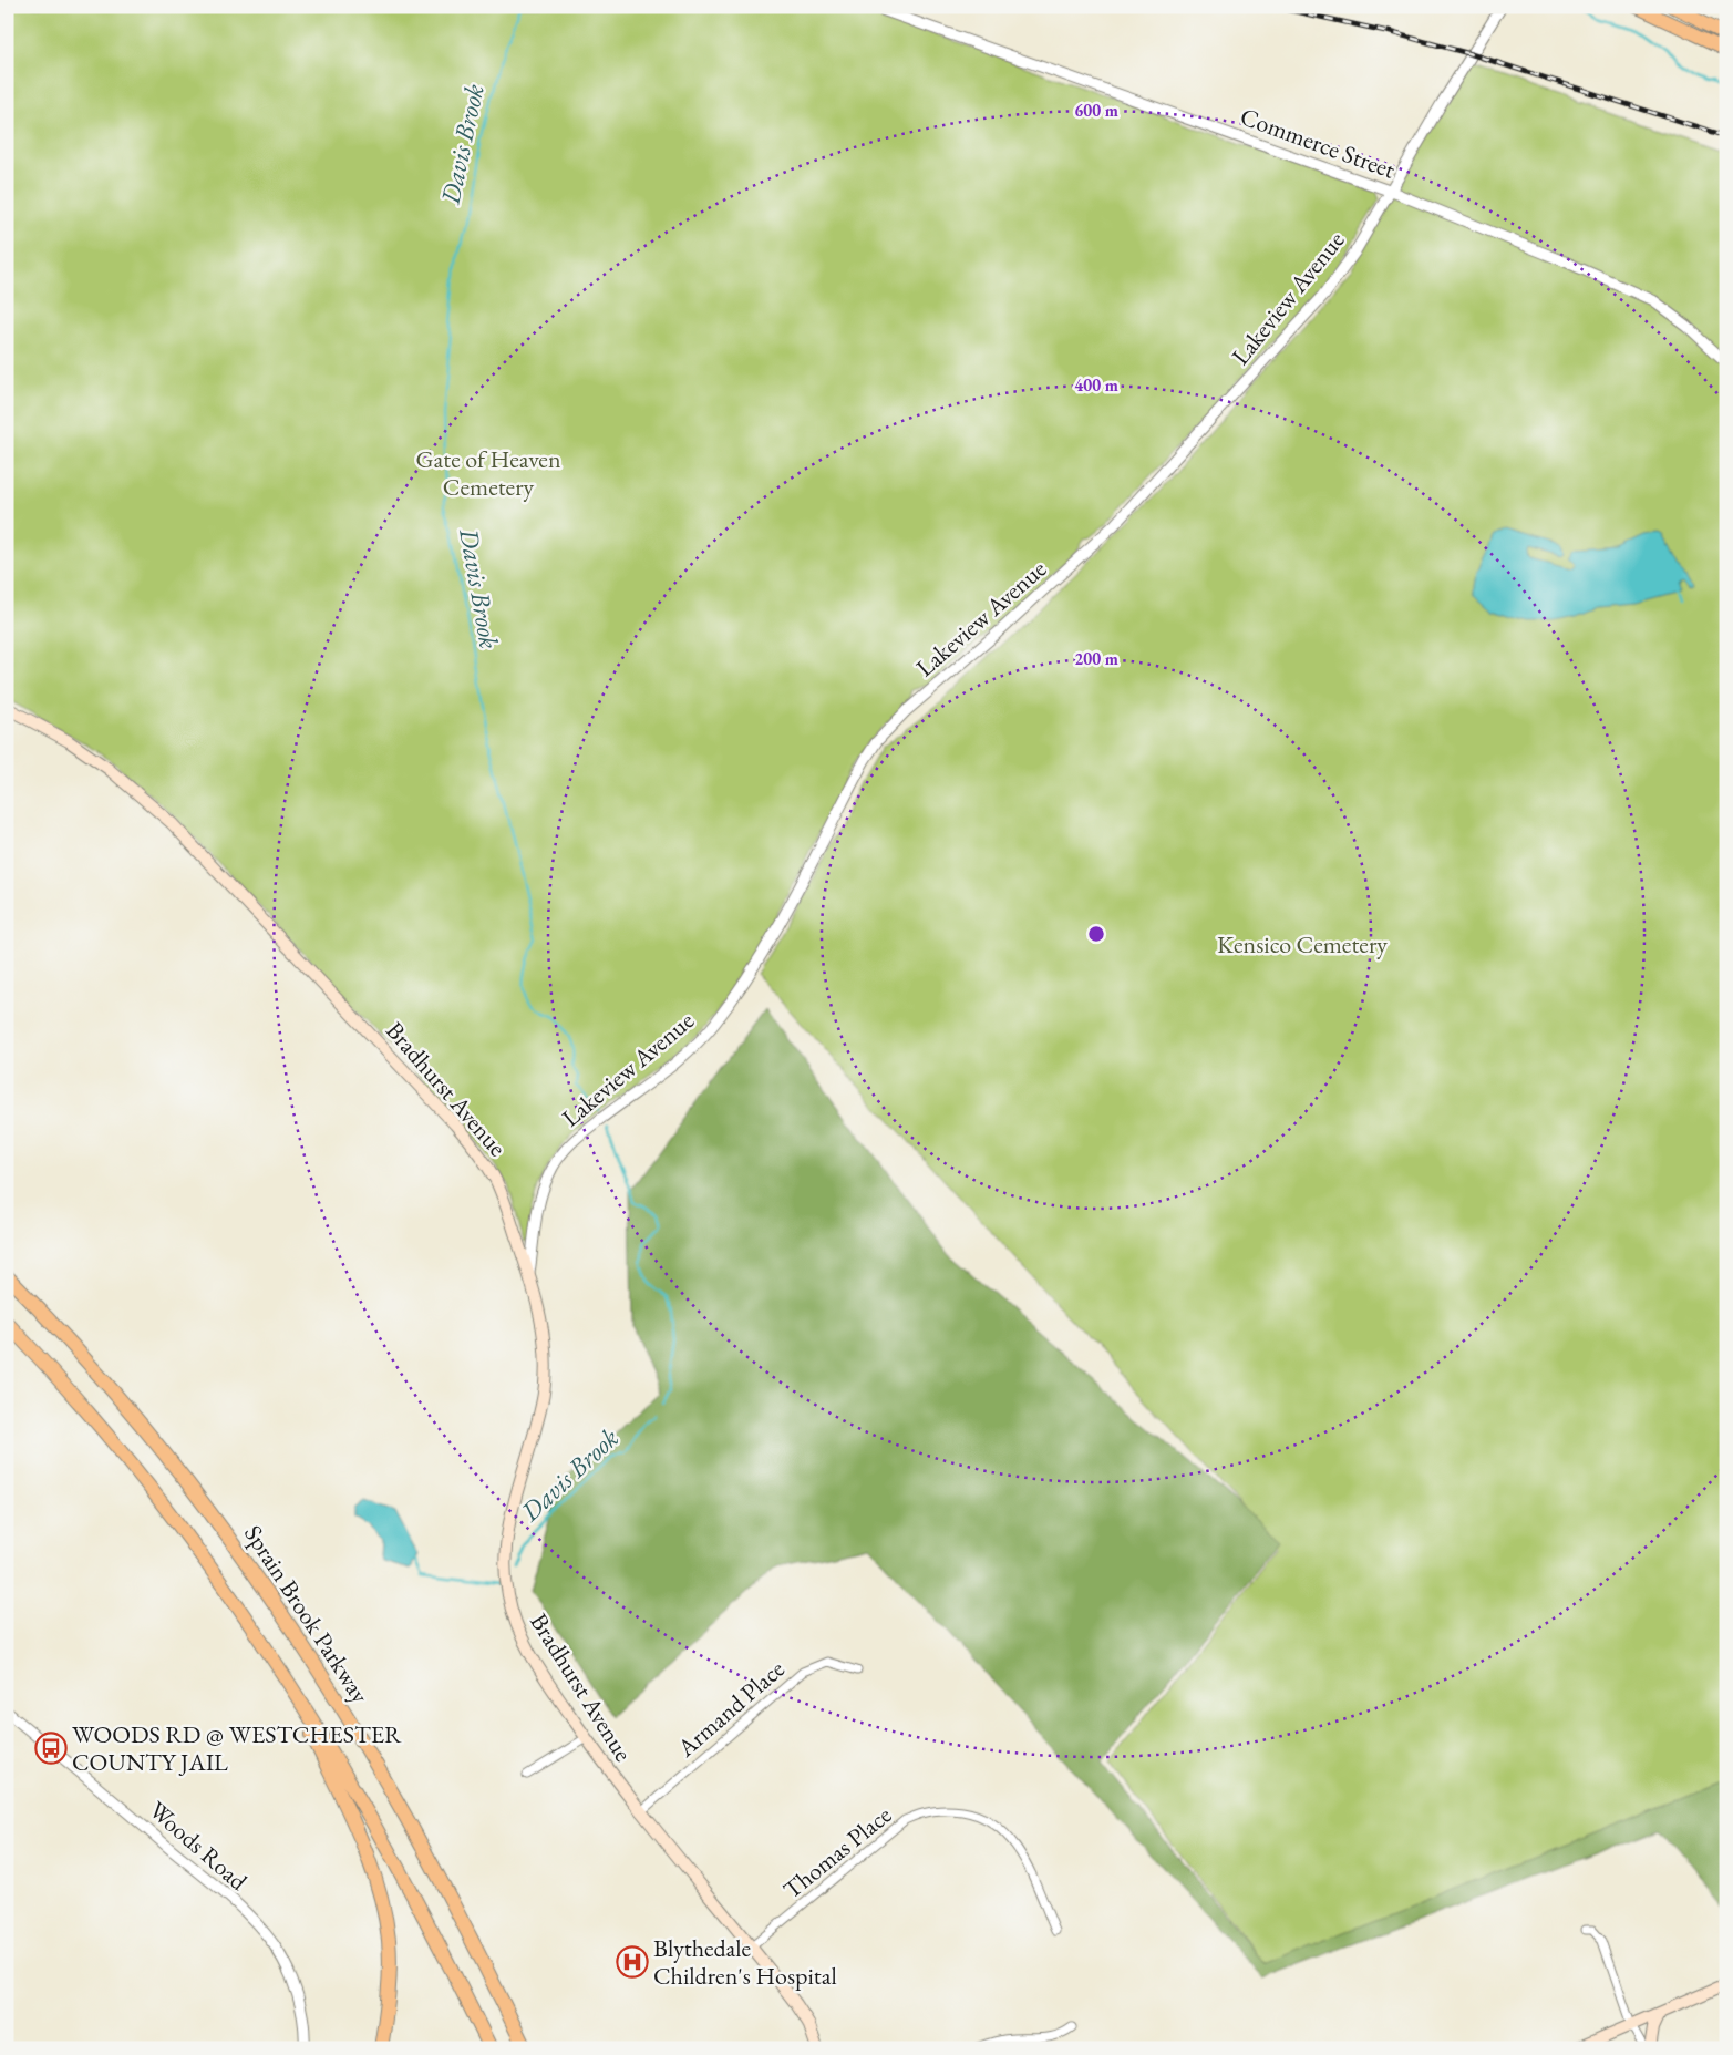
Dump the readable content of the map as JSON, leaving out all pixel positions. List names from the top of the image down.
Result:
{
  "streets": {
    "highway": ["Sprain Brook Parkway"],
    "main road": ["Bradhurst Avenue"],
    "street": [
      "Commerce Street",
      "Lakeview Avenue",
      "Armand Place",
      "Woods Road",
      "Thomas Place"
    ]
  },
  "crossings": [
    ["Commerce Street", "Lakeview Avenue"],
    ["Lakeview Avenue", "Bradhurst Avenue"],
    ["Bradhurst Avenue", "Armand Place"],
    ["Bradhurst Avenue", "Thomas Place"]
  ],
  "water": ["Davis Brook"],
  "parks": ["Gate of Heaven Cemetery", "Kensico Cemetery"],
  "places": {
    "bus stop": ["WOODS RD @ WESTCHESTER COUNTY JAIL"],
    "hospital": ["Blythedale Children's Hospital"]
  },
  "rings": ["600 m", "400 m", "200 m"]
}
